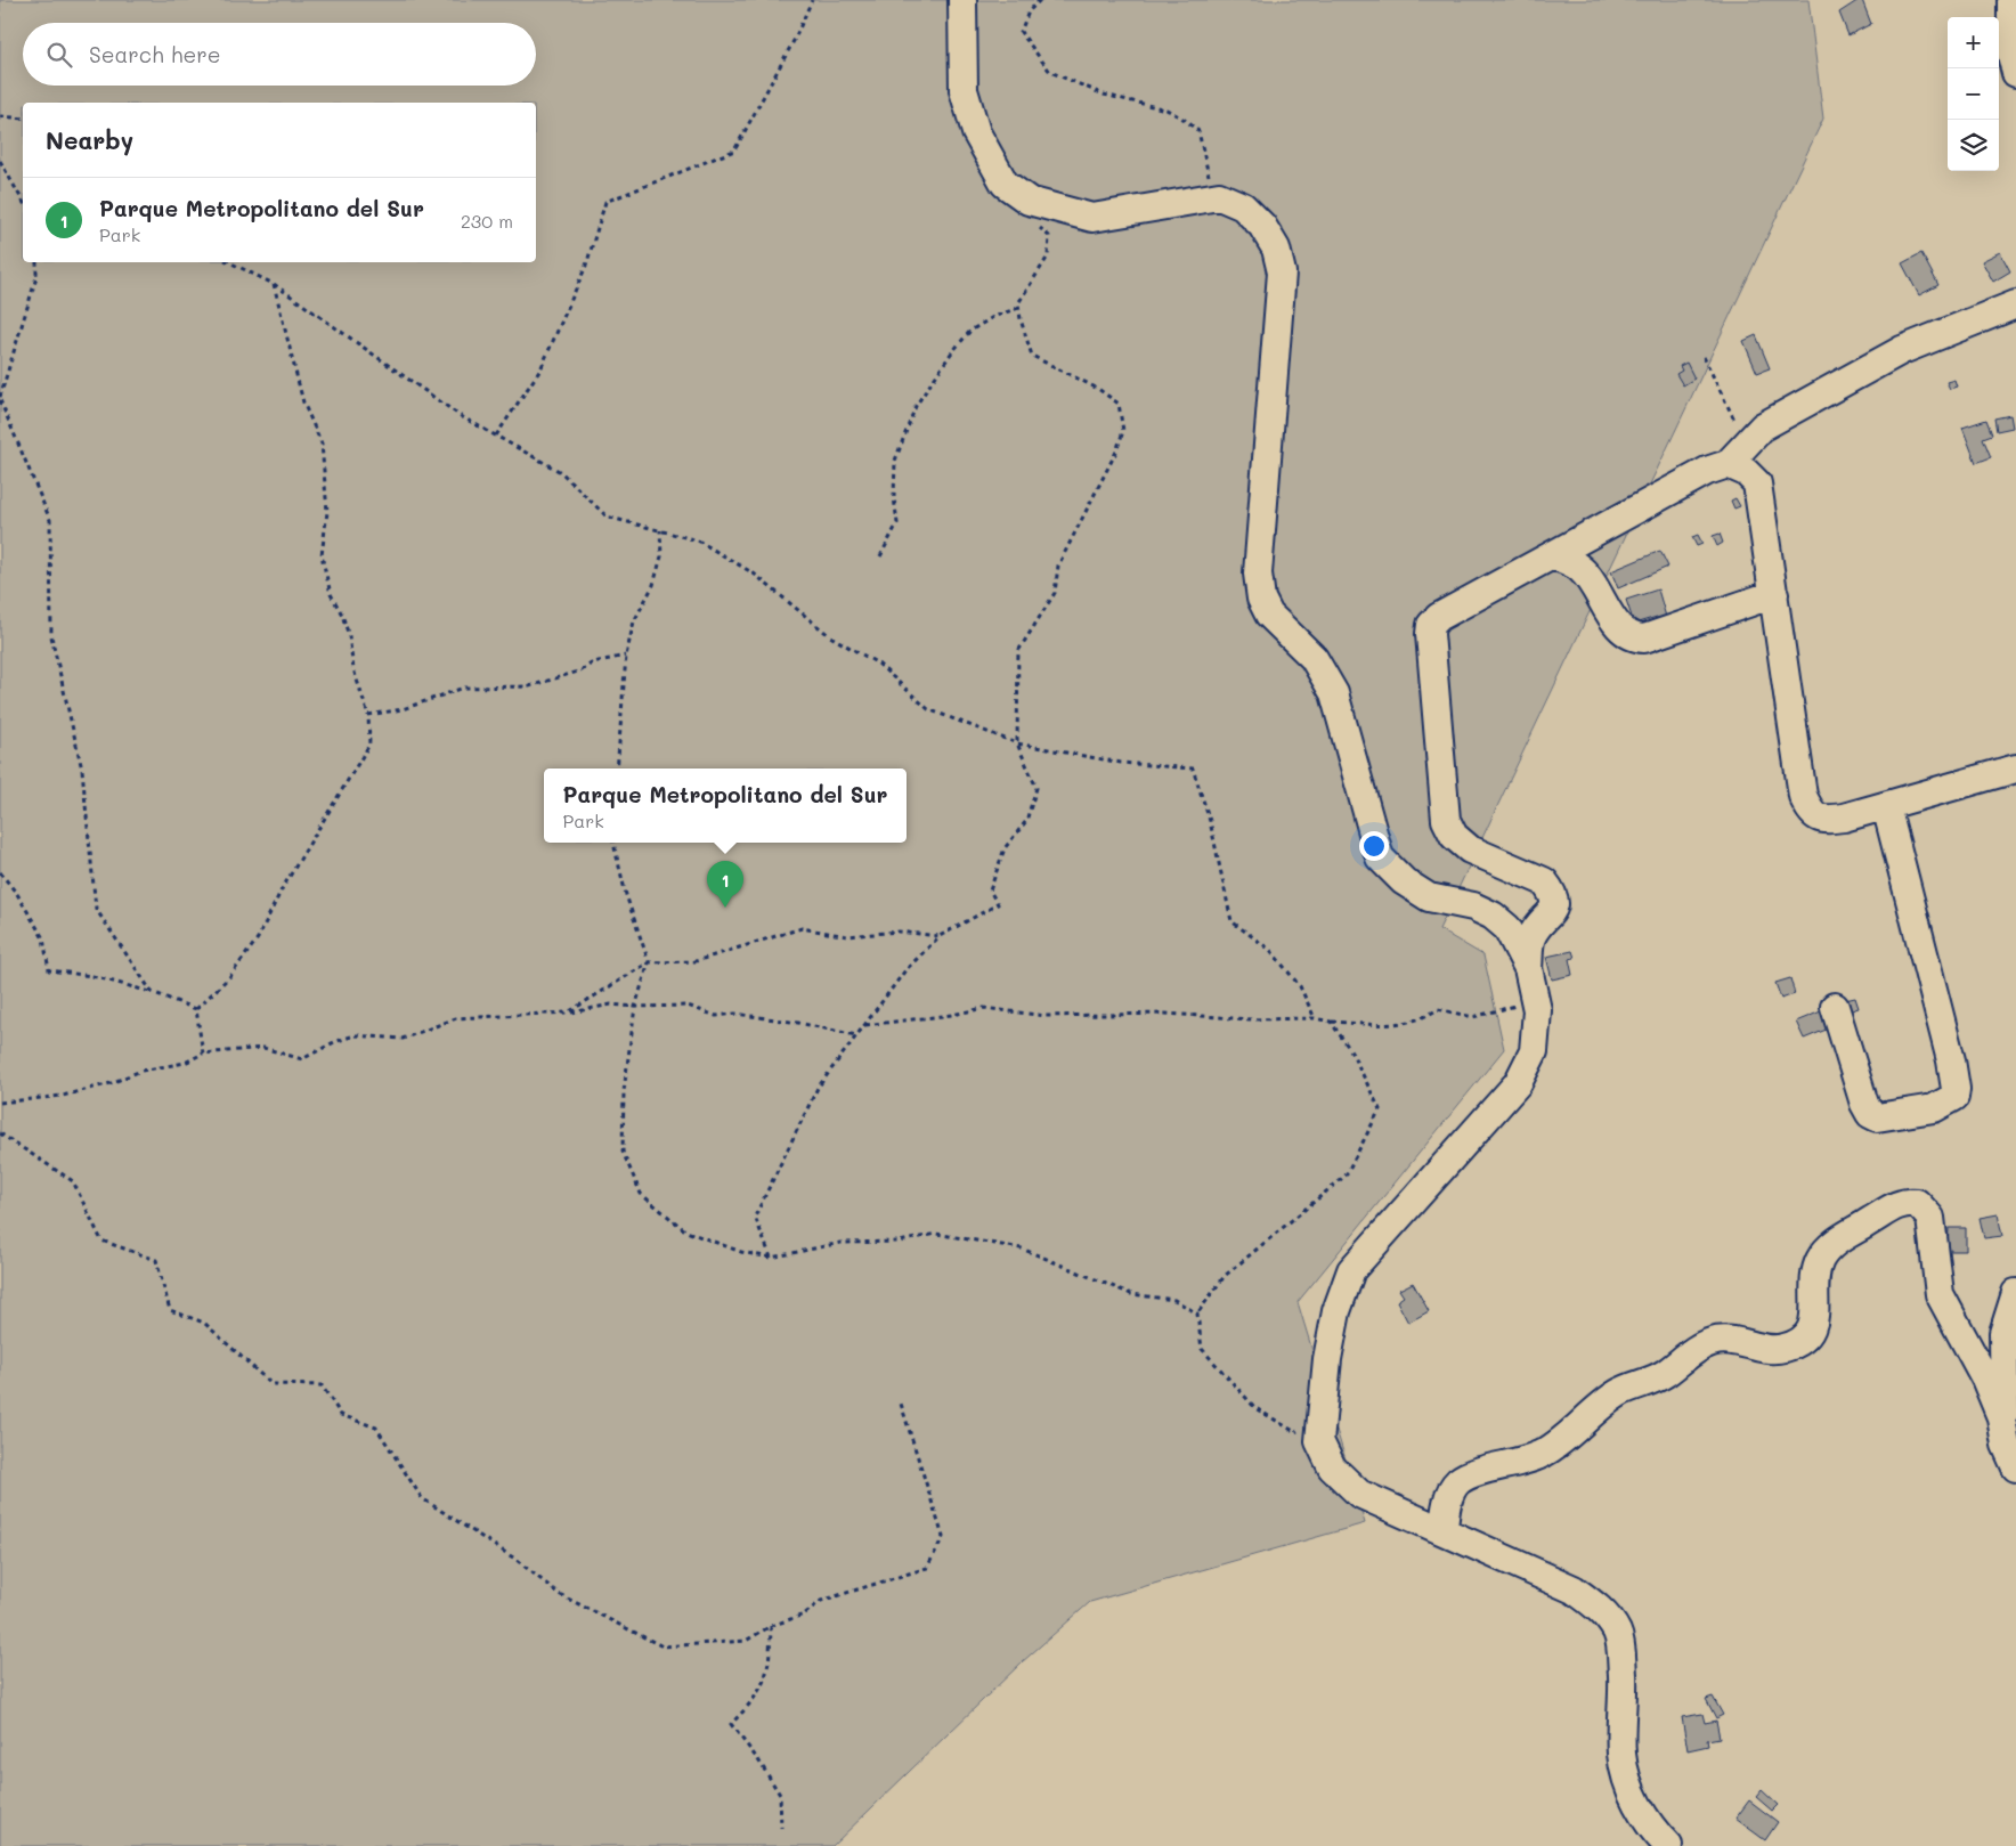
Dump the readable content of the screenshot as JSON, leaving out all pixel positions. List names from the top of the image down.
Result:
{
  "page": {
    "map_buttons": ["+", "−"],
    "search": "Search here",
    "heading": "Nearby",
    "list": [
      {
        "mark": "1",
        "name": "Parque Metropolitano del Sur",
        "note": "Park",
        "value": "230 m"
      }
    ],
    "popup": ["Parque Metropolitano del Sur", "Park"],
    "pins": "1"
  }
}
